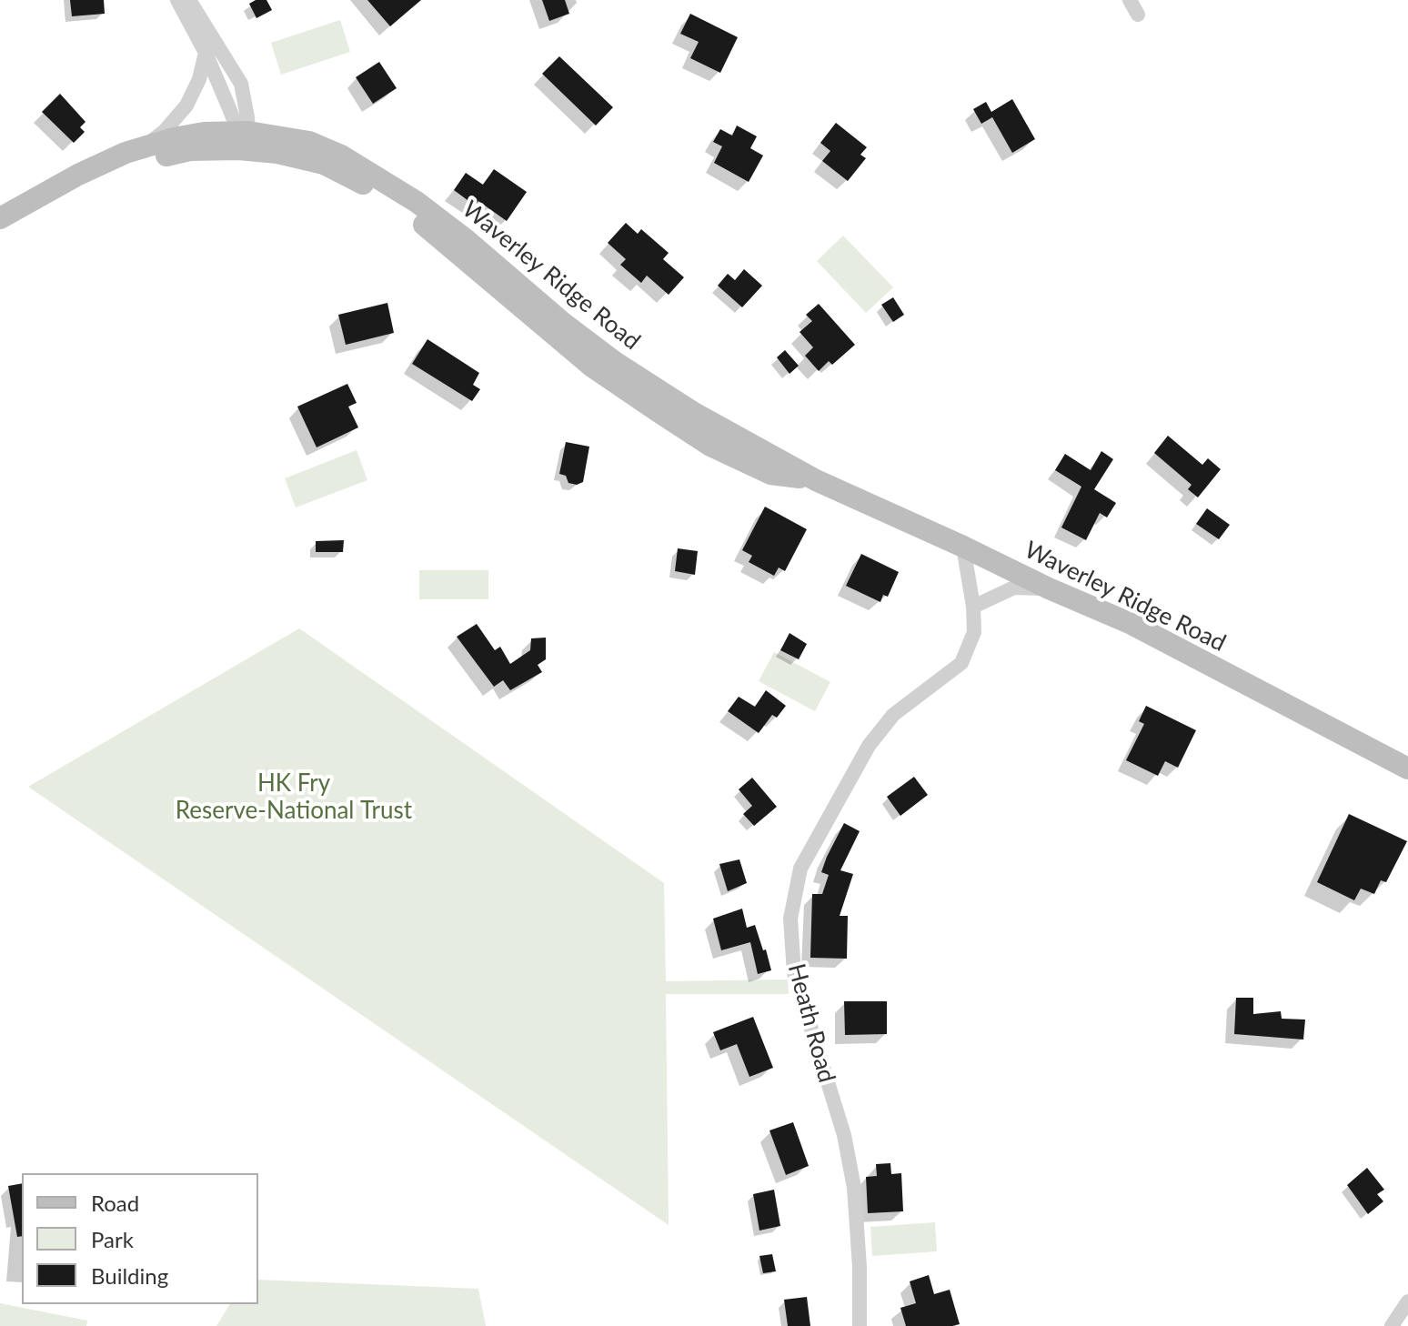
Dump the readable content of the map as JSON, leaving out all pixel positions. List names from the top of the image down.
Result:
{
  "streets": {
    "main road": ["Waverley Ridge Road"],
    "street": ["Heath Road"]
  },
  "crossings": [
    ["Waverley Ridge Road", "Heath Road"]
  ],
  "parks": ["HK Fry Reserve-National Trust"],
  "legend": ["Road", "Park", "Building"]
}
